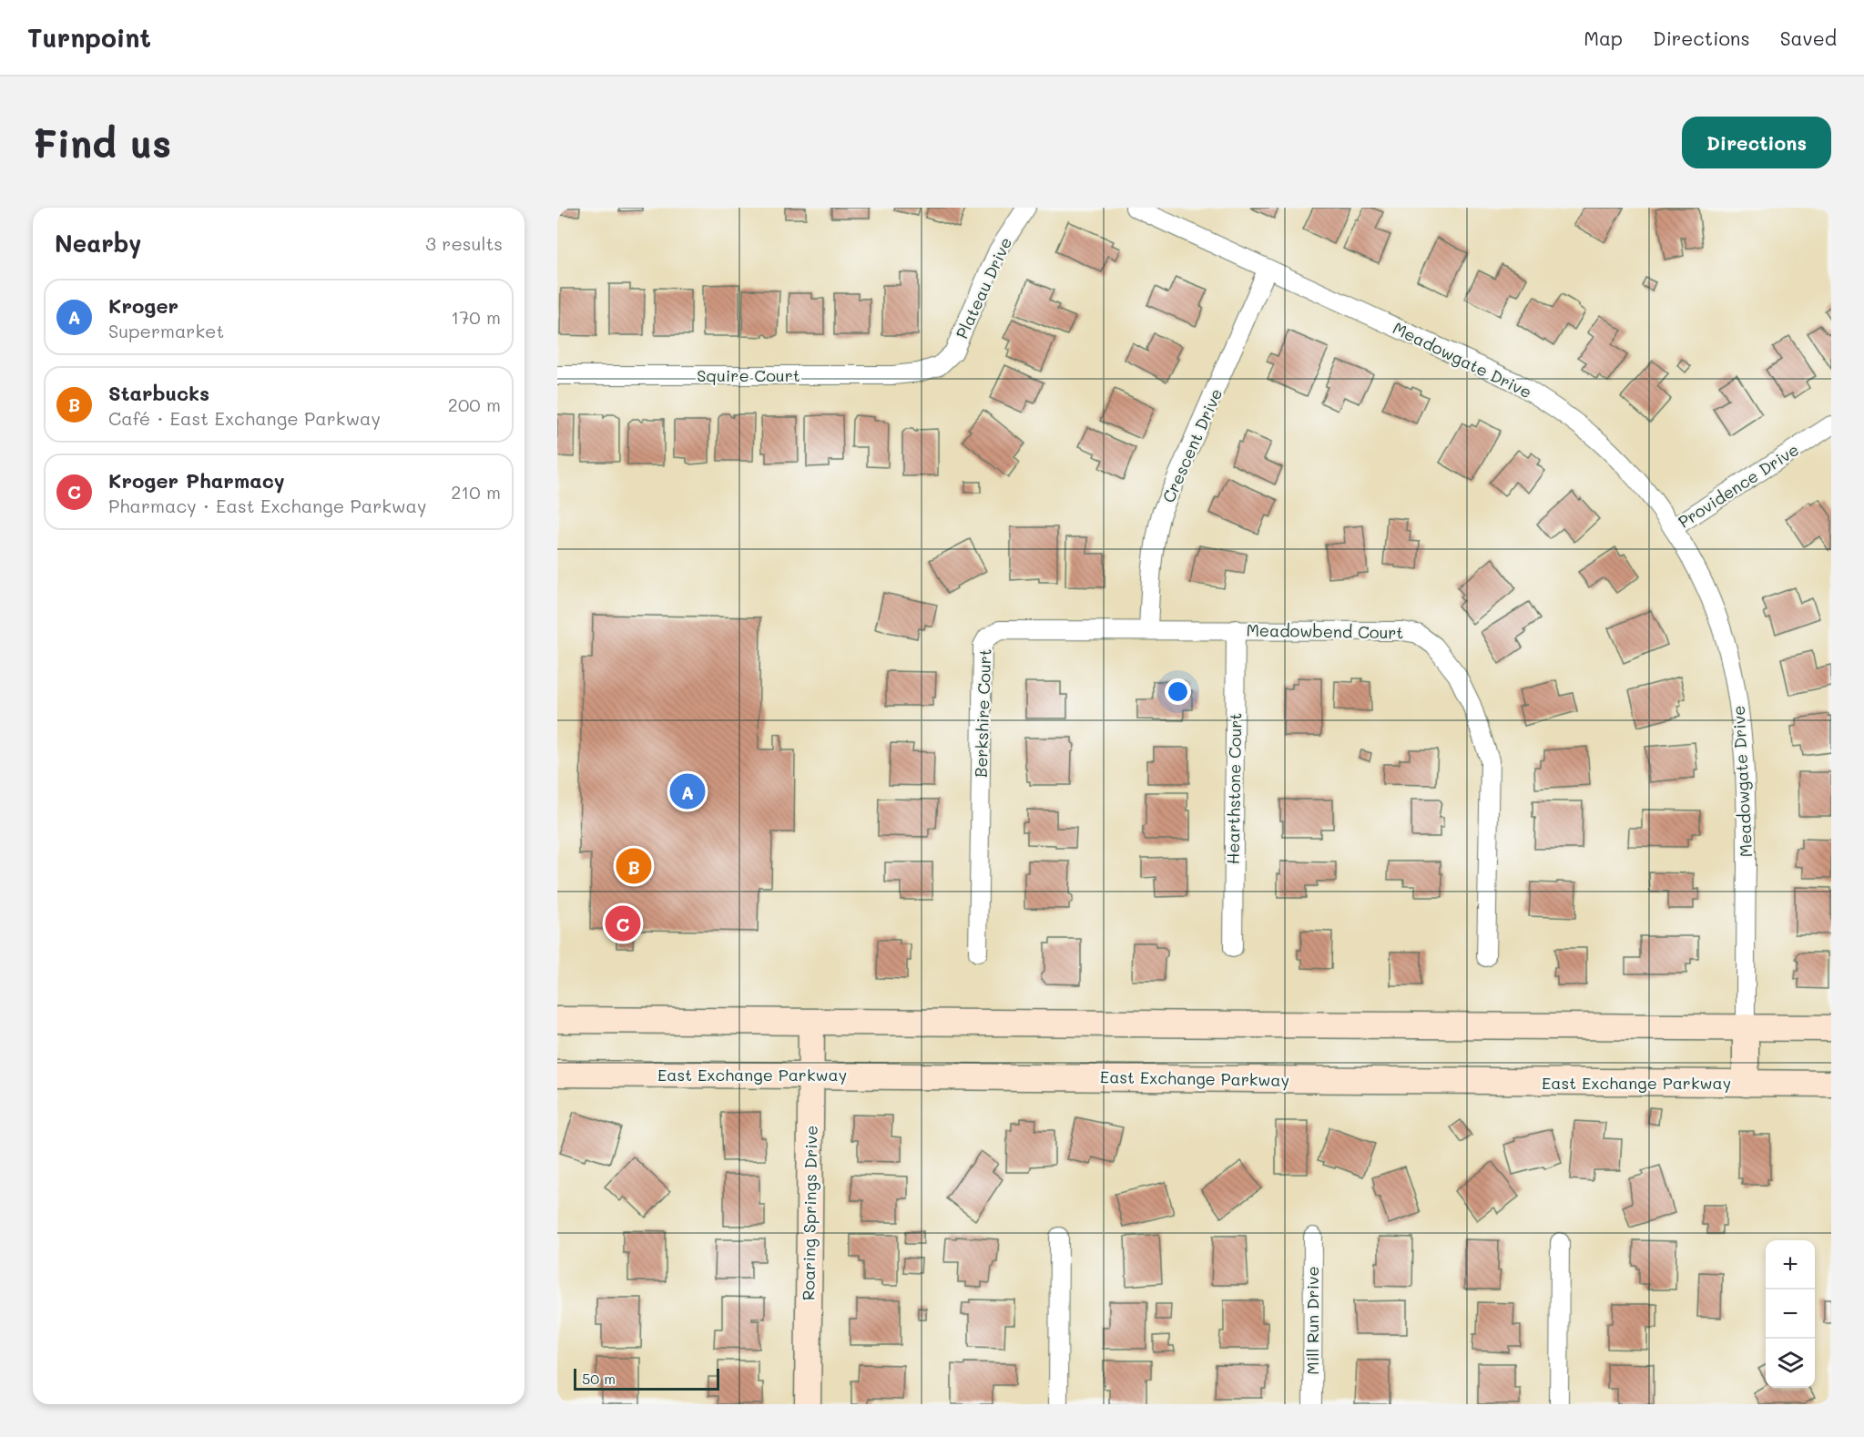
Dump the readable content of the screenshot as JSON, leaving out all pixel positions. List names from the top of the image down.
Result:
{
  "streets": {
    "main road": ["East Exchange Parkway", "Roaring Springs Drive"],
    "street": [
      "Plateau Drive",
      "Meadowgate Drive",
      "Squire Court",
      "Crescent Drive",
      "Providence Drive",
      "Meadowbend Court",
      "Berkshire Court",
      "Hearthstone Court",
      "Mill Run Drive"
    ]
  },
  "crossings": [
    ["Plateau Drive", "Squire Court"],
    ["Meadowgate Drive", "Crescent Drive"],
    ["Meadowgate Drive", "Providence Drive"],
    ["Crescent Drive", "Meadowbend Court"],
    ["Crescent Drive", "Berkshire Court"],
    ["Meadowbend Court", "Berkshire Court"],
    ["Meadowbend Court", "Hearthstone Court"],
    ["East Exchange Parkway", "Roaring Springs Drive"]
  ],
  "scale_bar": "50 m",
  "page": {
    "header": "Turnpoint",
    "nav": ["Map", "Directions", "Saved"],
    "buttons": "Directions",
    "title": "Find us",
    "heading": ["Nearby", "3 results"],
    "list": [
      {
        "mark": "A",
        "name": "Kroger",
        "note": "Supermarket",
        "value": "170 m"
      },
      {
        "mark": "B",
        "name": "Starbucks",
        "note": "Café · East Exchange Parkway",
        "value": "200 m"
      },
      {
        "mark": "C",
        "name": "Kroger Pharmacy",
        "note": "Pharmacy · East Exchange Parkway",
        "value": "210 m"
      }
    ],
    "pins": ["A", "B", "C"],
    "map_buttons": ["+", "−"],
    "scale": "50 m"
  }
}
